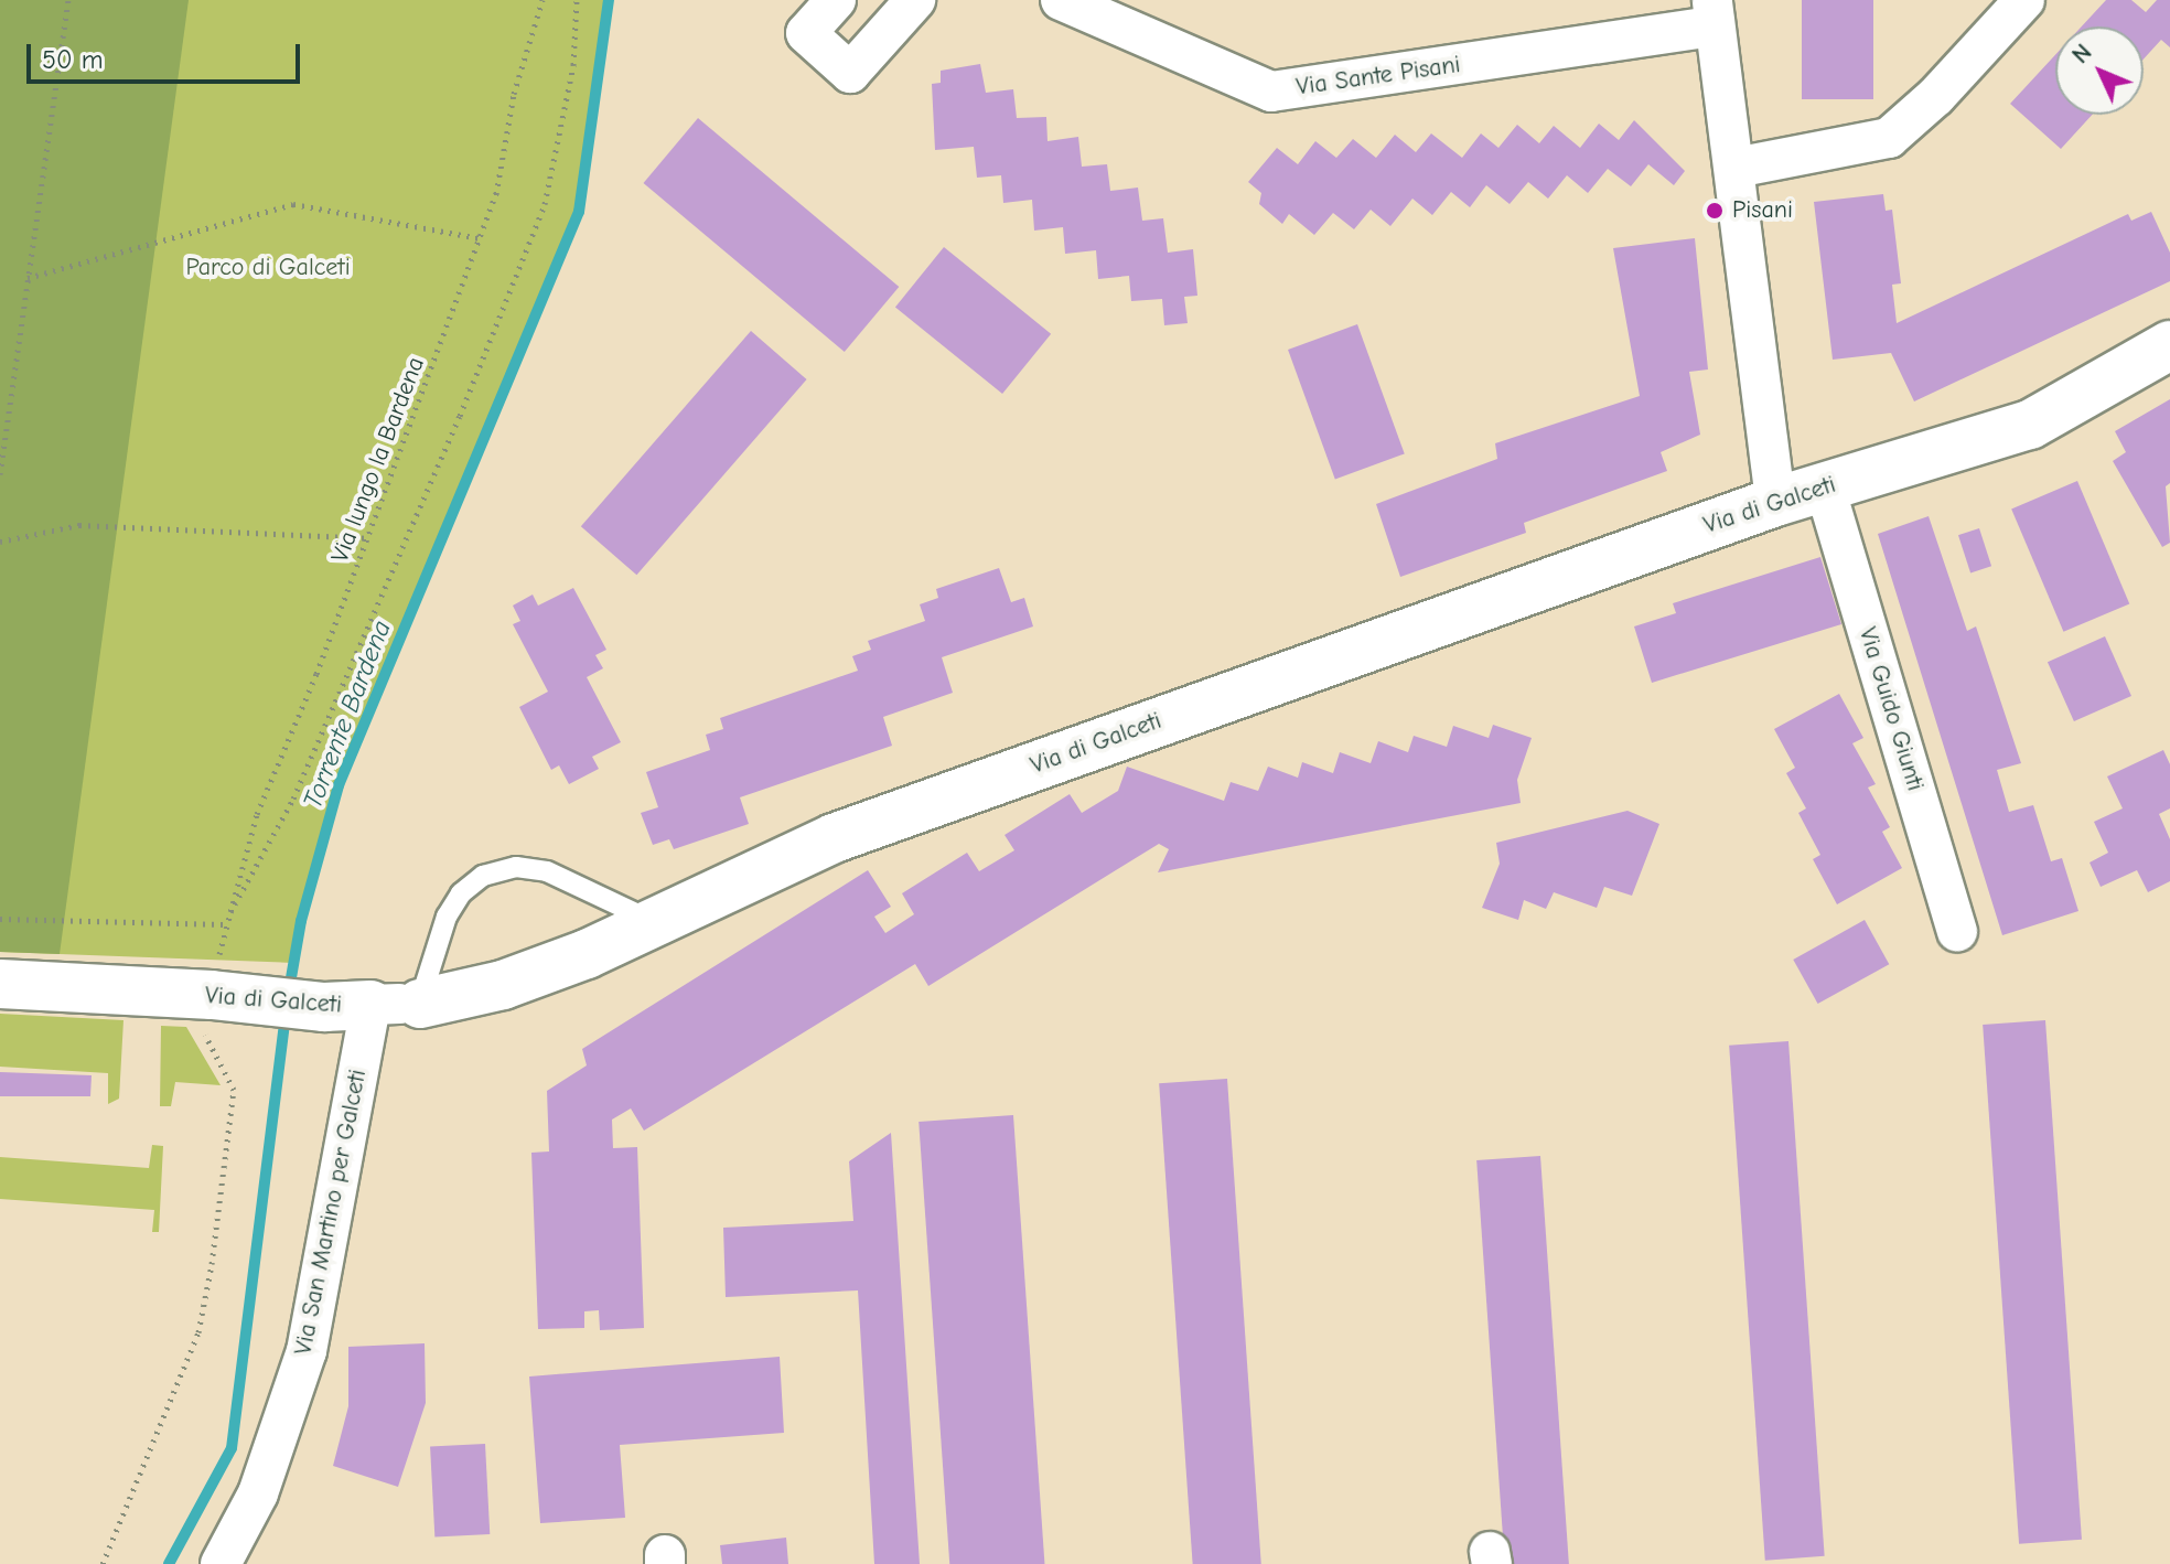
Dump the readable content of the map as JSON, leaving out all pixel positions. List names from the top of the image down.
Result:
{
  "streets": {
    "street": [
      "Via Sante Pisani",
      "Via di Galceti",
      "Via Guido Giunti",
      "Via San Martino per Galceti"
    ],
    "path": ["Via lungo la Bardena"]
  },
  "crossings": [
    ["Via Sante Pisani", "Via di Galceti"],
    ["Via di Galceti", "Via Guido Giunti"],
    ["Via di Galceti", "Via San Martino per Galceti"]
  ],
  "water": ["Torrente Bardena"],
  "parks": ["Parco di Galceti"],
  "places": ["Pisani"],
  "scale_bar": "50 m",
  "north": "top left"
}
